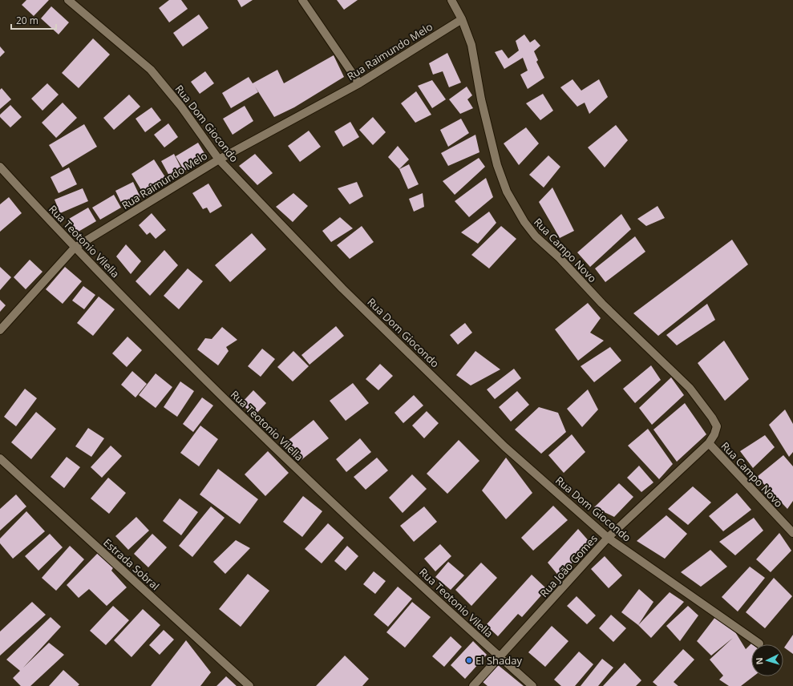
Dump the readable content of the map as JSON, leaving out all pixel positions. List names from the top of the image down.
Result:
{
  "streets": {
    "street": [
      "Rua Raimundo Melo",
      "Rua Dom Giocondo",
      "Rua Teotonio Vilella",
      "Rua Campo Novo",
      "Estrada Sobral",
      "Rua João Gomes"
    ]
  },
  "crossings": [
    ["Rua Raimundo Melo", "Rua Dom Giocondo"],
    ["Rua Raimundo Melo", "Rua Teotonio Vilella"],
    ["Rua Raimundo Melo", "Rua Campo Novo"],
    ["Rua Dom Giocondo", "Rua João Gomes"],
    ["Rua Teotonio Vilella", "Rua João Gomes"],
    ["Rua Campo Novo", "Rua João Gomes"]
  ],
  "places": ["El Shaday"],
  "scale_bar": "20 m",
  "north": "left"
}
